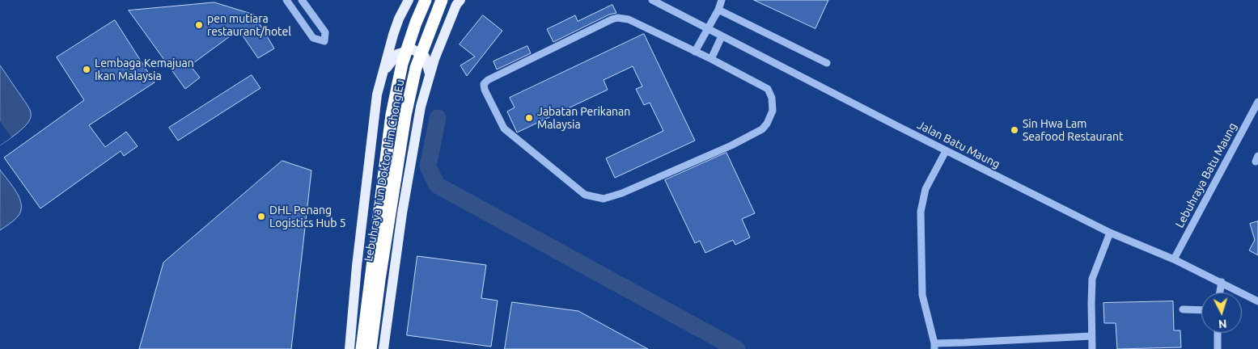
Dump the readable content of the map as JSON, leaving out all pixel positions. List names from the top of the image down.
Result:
{
  "streets": {
    "highway": ["Lebuhraya Tun Doktor Lim Chong Eu"],
    "street": ["Jalan Batu Maung", "Lebuhraya Batu Maung"]
  },
  "crossings": [
    ["Jalan Batu Maung", "Lebuhraya Batu Maung"]
  ],
  "places": [
    "pen mutiara restaurant/hotel",
    "Lembaga Kemajuan Ikan Malaysia",
    "Jabatan Perikanan Malaysia",
    "Sin Hwa Lam Seafood Restaurant",
    "DHL Penang Logistics Hub 5"
  ],
  "north": "bottom"
}
